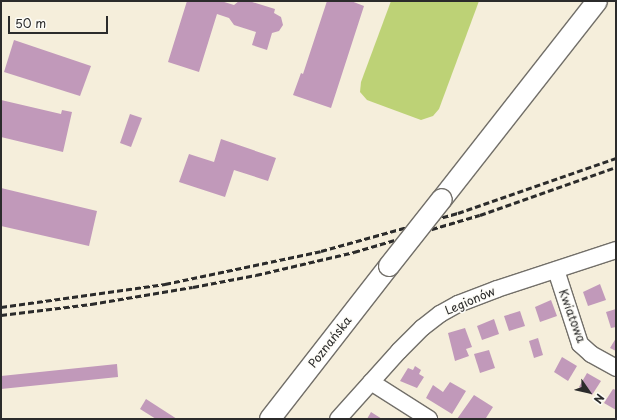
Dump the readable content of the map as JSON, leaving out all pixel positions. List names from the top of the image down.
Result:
{
  "streets": {
    "main road": ["Poznańska"],
    "street": ["Legionów", "Kwiatowa"]
  },
  "crossings": [
    ["Legionów", "Kwiatowa"]
  ],
  "scale_bar": "50 m",
  "north": "bottom right"
}
